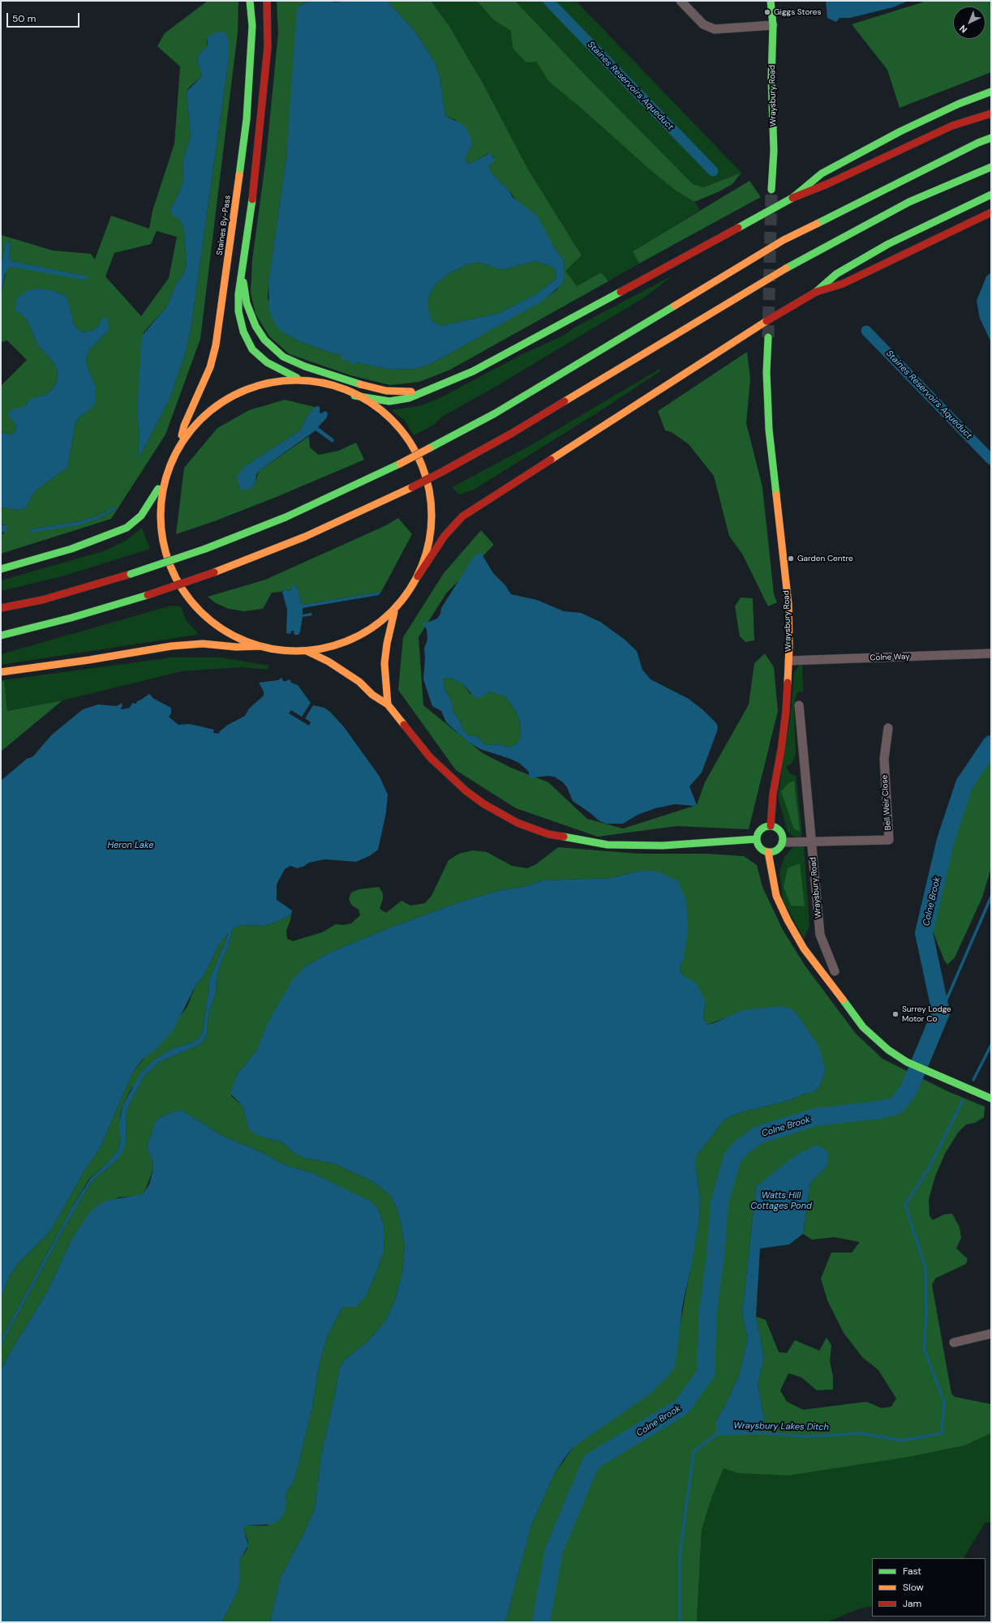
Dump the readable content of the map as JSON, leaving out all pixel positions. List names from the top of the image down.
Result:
{
  "streets": {
    "main road": ["Wraysbury Road", "Staines By-Pass"],
    "street": ["Colne Way", "Bell Weir Close"]
  },
  "crossings": [
    ["Wraysbury Road", "Colne Way"],
    ["Wraysbury Road", "Bell Weir Close"]
  ],
  "water": [
    "Staines Reservoirs Aqueduct",
    "Heron Lake",
    "Colne Brook",
    "Watts Hill Cottages Pond",
    "Wraysbury Lakes Ditch"
  ],
  "places": ["Giggs Stores", "Garden Centre", "Surrey Lodge Motor Co"],
  "legend": ["Fast", "Slow", "Jam"],
  "scale_bar": "50 m",
  "north": "bottom left"
}
